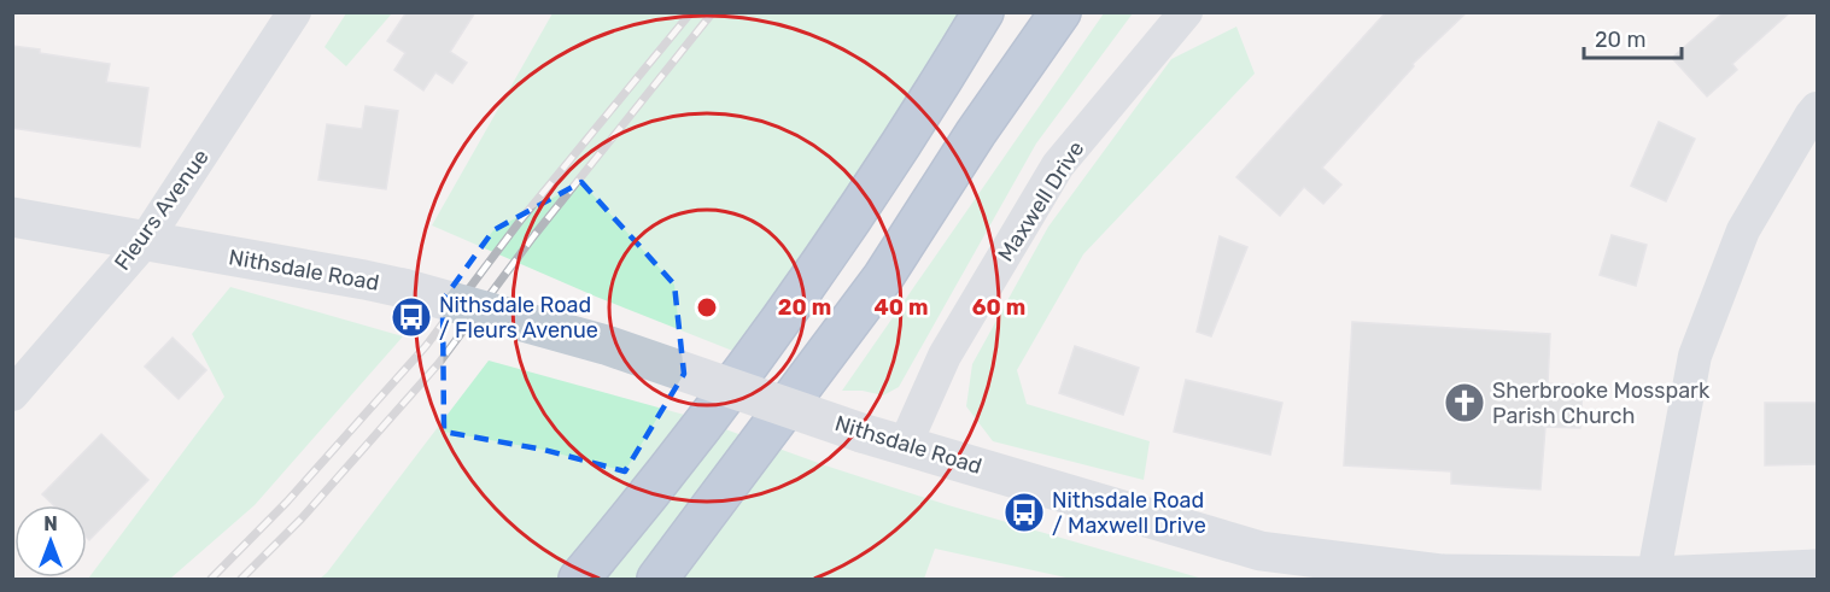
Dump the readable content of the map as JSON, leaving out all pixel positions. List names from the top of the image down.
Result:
{
  "streets": {
    "street": ["Maxwell Drive", "Fleurs Avenue", "Nithsdale Road"]
  },
  "crossings": [
    ["Maxwell Drive", "Nithsdale Road"],
    ["Fleurs Avenue", "Nithsdale Road"]
  ],
  "places": {
    "bus stop": ["Nithsdale Road / Fleurs Avenue", "Nithsdale Road / Maxwell Drive"],
    "church": ["Sherbrooke Mosspark Parish Church"]
  },
  "scale_bar": "20 m",
  "north": "top",
  "rings": ["20 m", "40 m", "60 m"]
}
